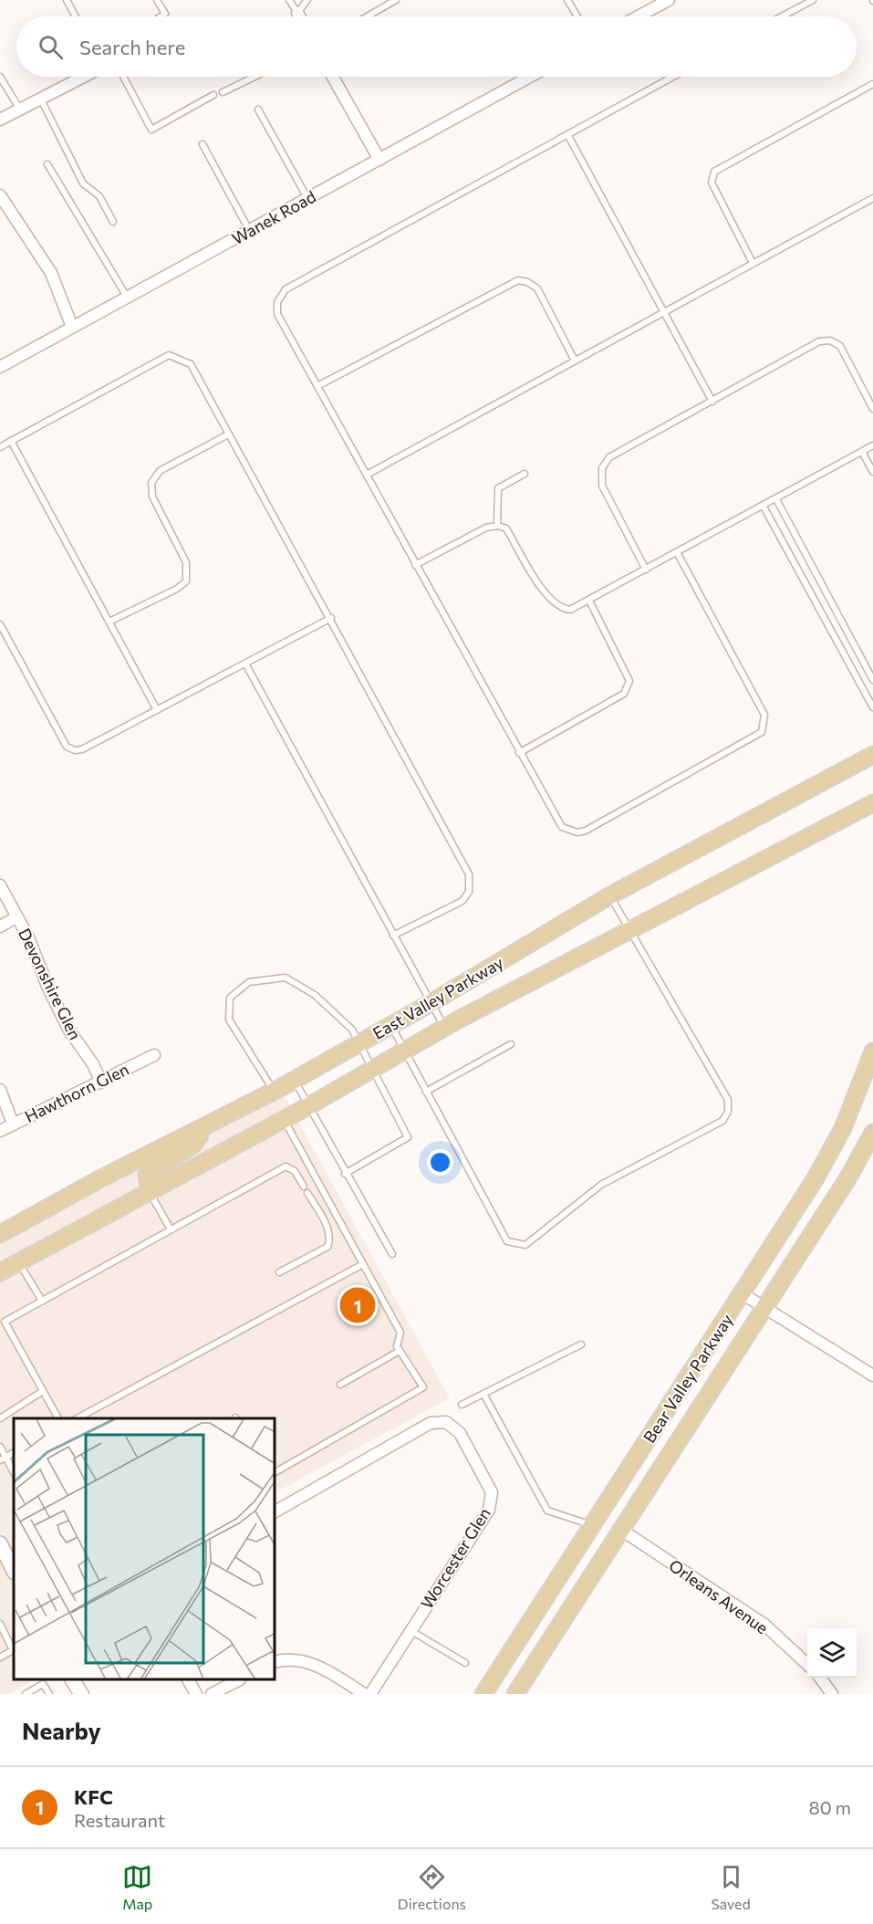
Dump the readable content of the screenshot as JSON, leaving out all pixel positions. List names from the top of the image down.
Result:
{
  "streets": {
    "main road": ["East Valley Parkway", "Bear Valley Parkway"],
    "street": [
      "Wanek Road",
      "Devonshire Glen",
      "Hawthorn Glen",
      "Worcester Glen",
      "Orleans Avenue"
    ]
  },
  "crossings": [
    ["Devonshire Glen", "Hawthorn Glen"],
    ["Bear Valley Parkway", "Orleans Avenue"]
  ],
  "page": {
    "search": "Search here",
    "pins": "1",
    "heading": "Nearby",
    "list": [
      {
        "mark": "1",
        "name": "KFC",
        "note": "Restaurant",
        "value": "80 m"
      }
    ],
    "nav": ["Map", "Directions", "Saved"]
  }
}
